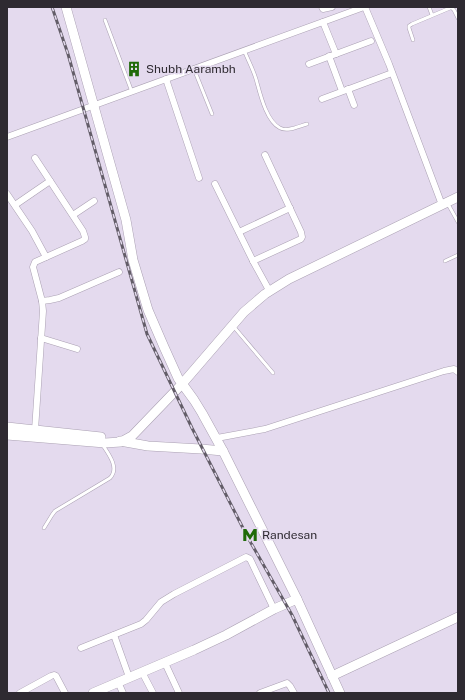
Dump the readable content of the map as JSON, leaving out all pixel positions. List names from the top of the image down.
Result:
{
  "places": {
    "building": ["Shubh Aarambh"],
    "metro station": ["Randesan"]
  }
}
